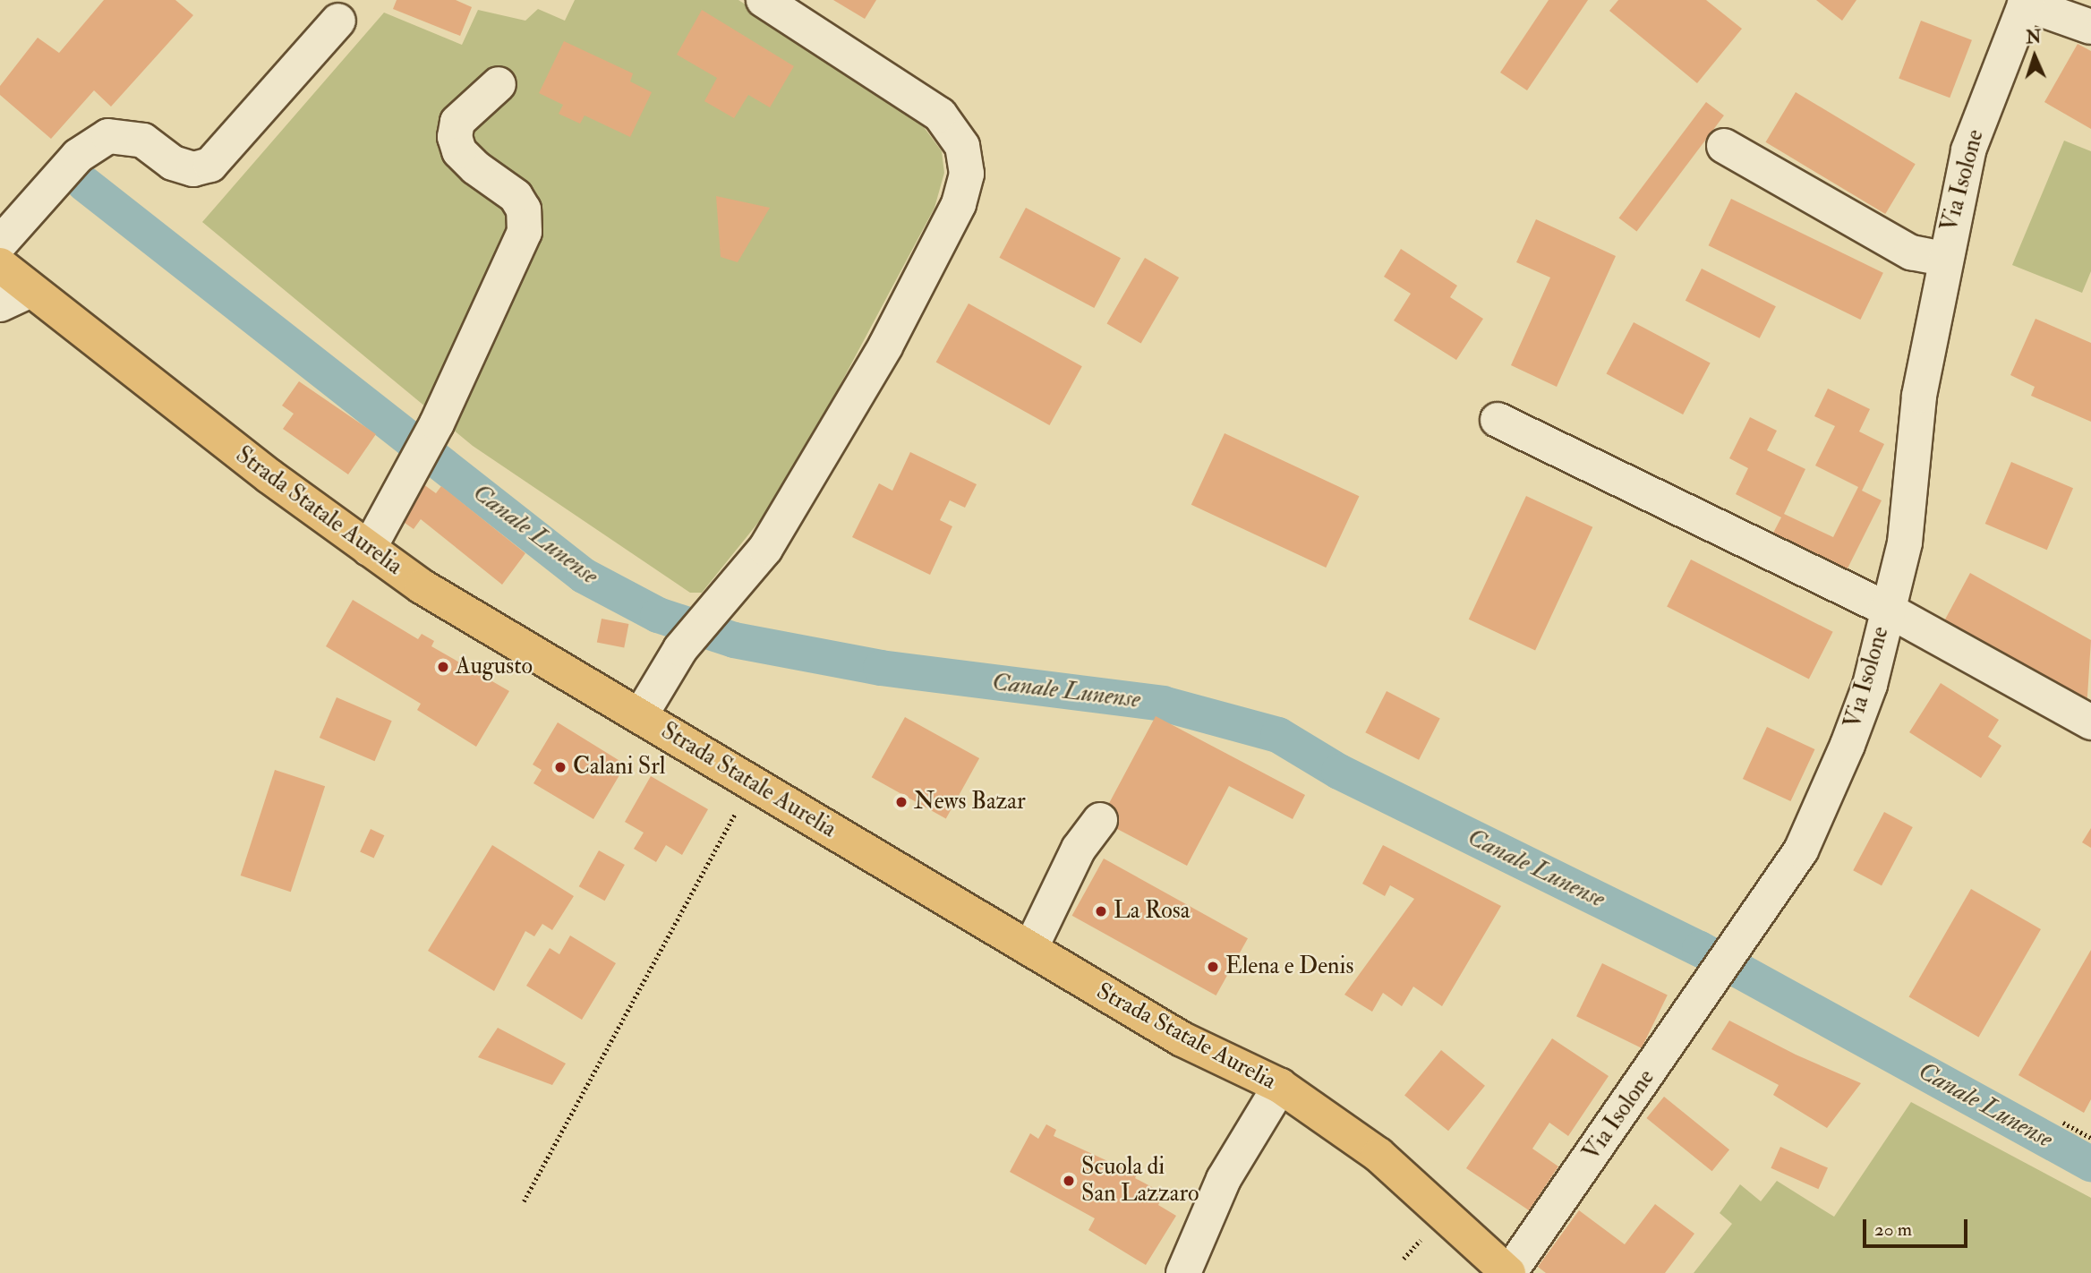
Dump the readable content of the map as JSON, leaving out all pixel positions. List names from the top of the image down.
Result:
{
  "streets": {
    "main road": ["Strada Statale Aurelia"],
    "street": ["Via Isolone"]
  },
  "crossings": [
    ["Via Isolone", "Strada Statale Aurelia"]
  ],
  "water": ["Canale Lunense"],
  "places": [
    "Augusto",
    "Calani Srl",
    "News Bazar",
    "La Rosa",
    "Elena e Denis",
    "Scuola di San Lazzaro"
  ],
  "scale_bar": "20 m",
  "north": "top"
}
